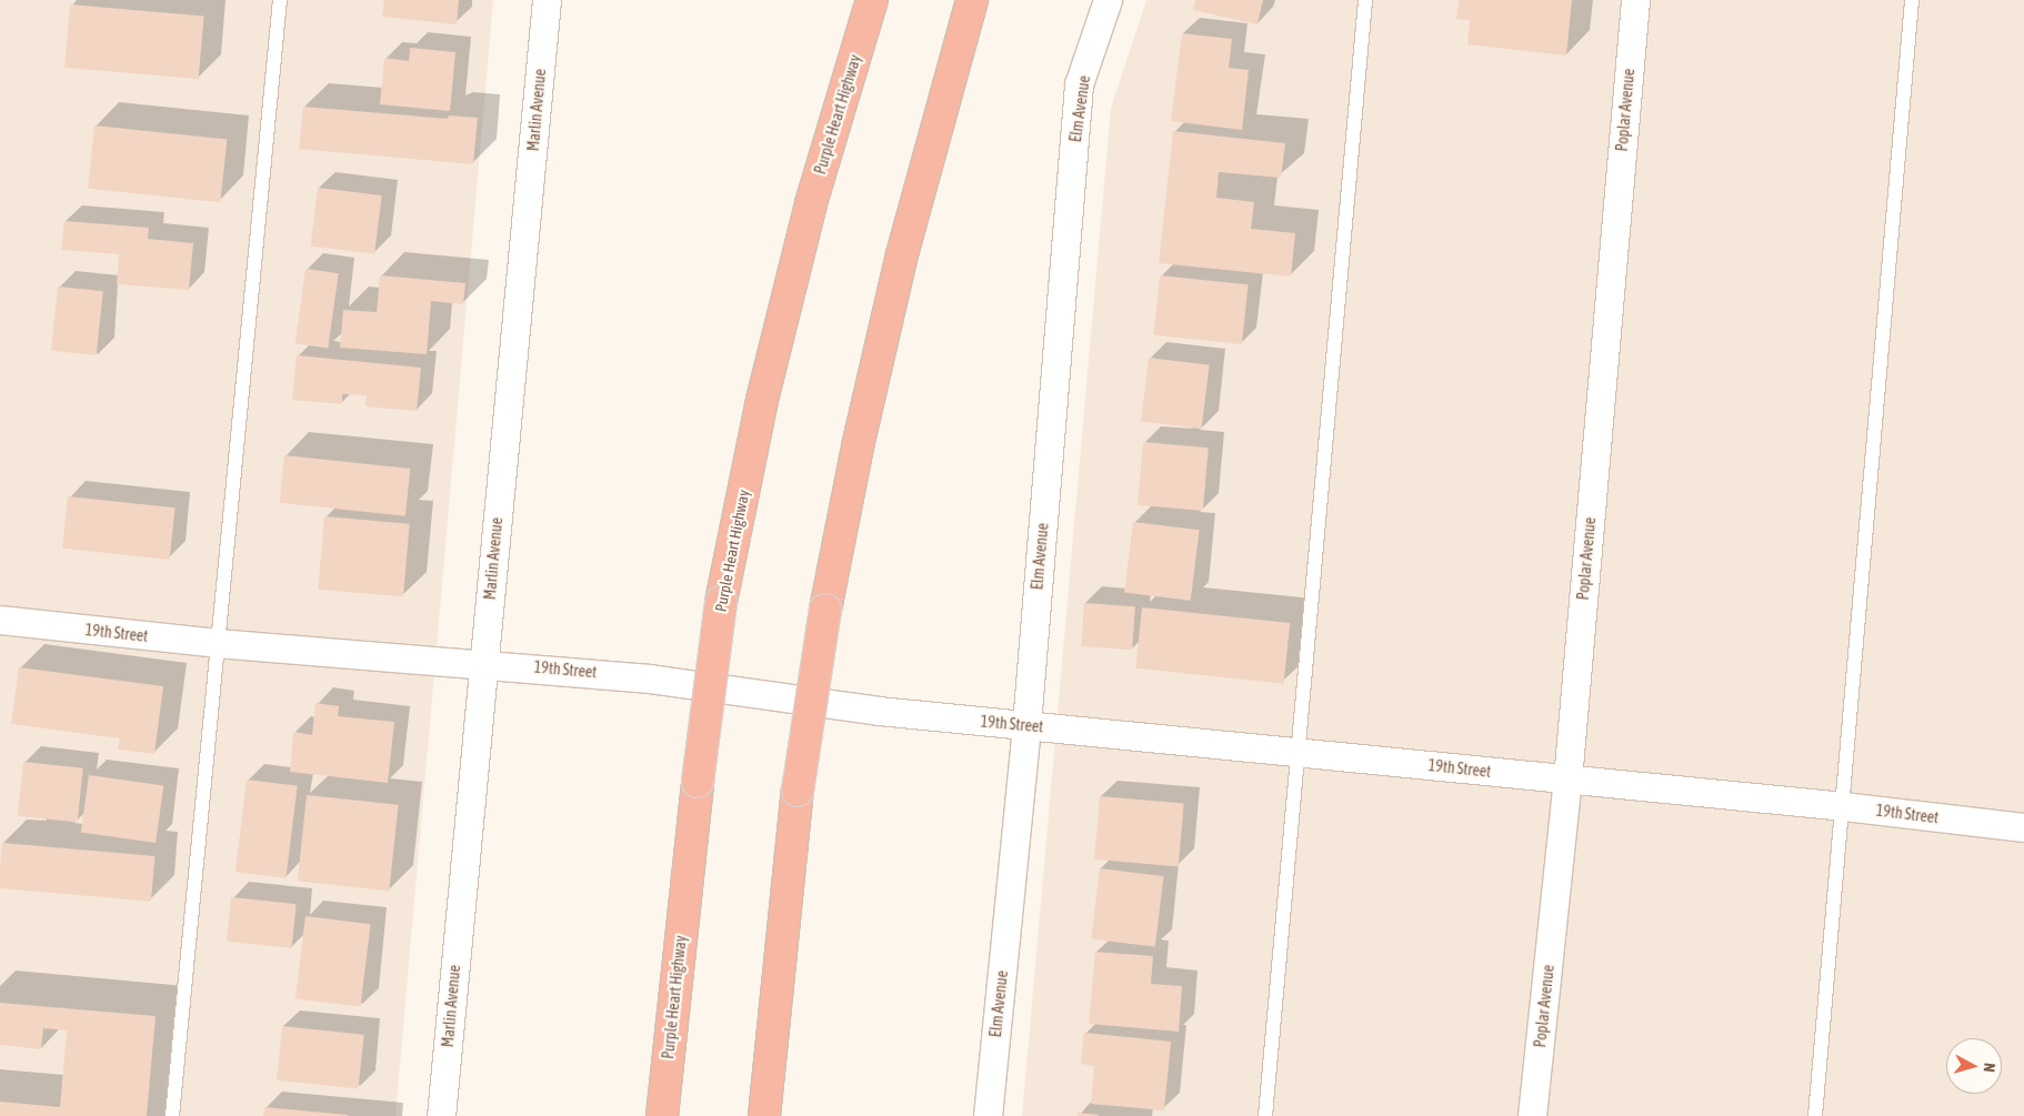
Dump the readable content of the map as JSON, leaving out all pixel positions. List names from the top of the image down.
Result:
{
  "streets": {
    "highway": ["Purple Heart Highway"],
    "street": [
      "Elm Avenue",
      "Marlin Avenue",
      "Poplar Avenue",
      "19th Street"
    ]
  },
  "crossings": [
    ["Elm Avenue", "19th Street"],
    ["Marlin Avenue", "19th Street"],
    ["Poplar Avenue", "19th Street"]
  ],
  "north": "right"
}
